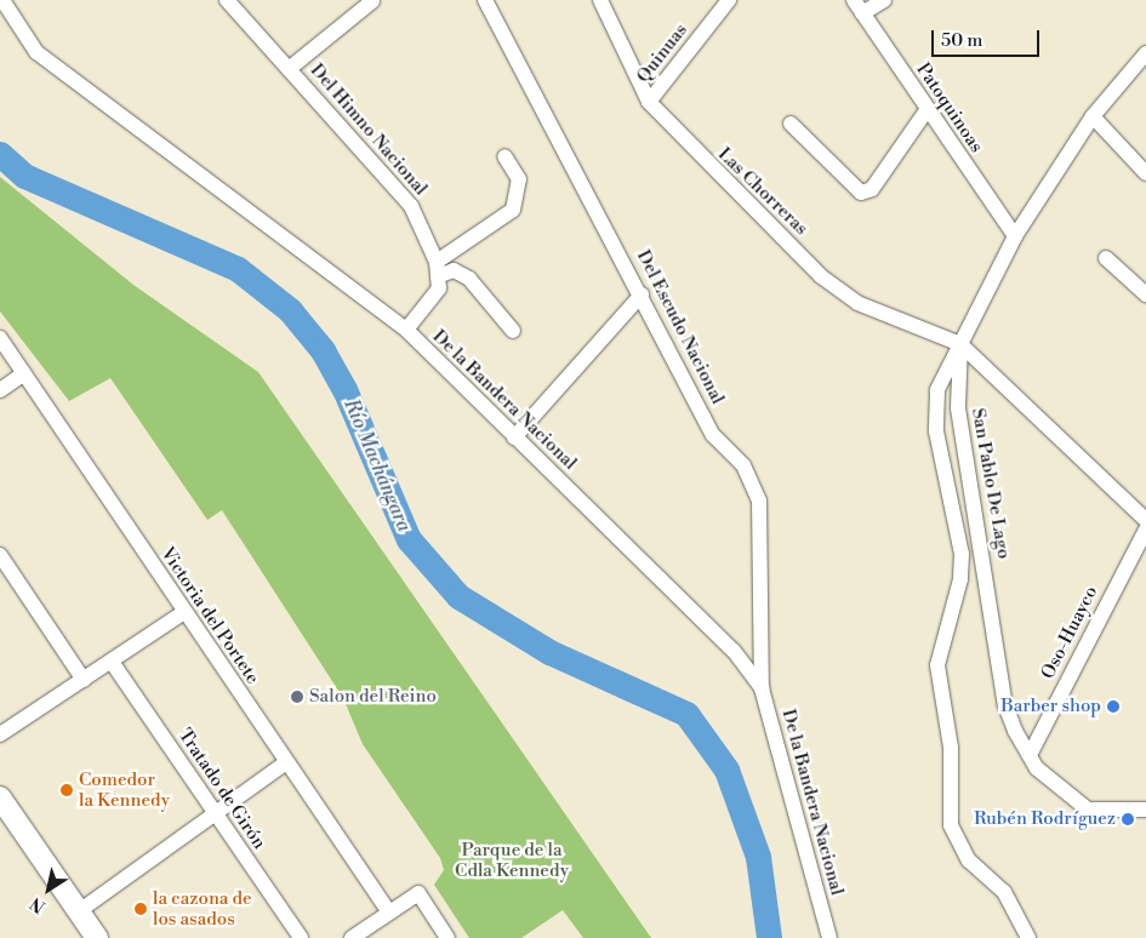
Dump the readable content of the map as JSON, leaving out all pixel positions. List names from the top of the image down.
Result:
{
  "streets": {
    "street": [
      "Quinuas",
      "Patoquinoas",
      "Del Himno Nacional",
      "Las Chorreras",
      "Del Escudo Nacional",
      "De la Bandera Nacional",
      "San Pablo De Lago",
      "Victoria del Portete",
      "Oso-Huayco",
      "Tratado de Girón"
    ]
  },
  "crossings": [
    ["Quinuas", "Las Chorreras"],
    ["Patoquinoas", "San Pablo De Lago"],
    ["Las Chorreras", "San Pablo De Lago"],
    ["Del Escudo Nacional", "De la Bandera Nacional"],
    ["San Pablo De Lago", "Oso-Huayco"]
  ],
  "water": ["Río Machángara"],
  "parks": ["Parque de la Cdla Kennedy"],
  "places": [
    "Salon del Reino",
    "Barber shop",
    "Comedor la Kennedy",
    "Rubén Rodríguez",
    "la cazona de los asados"
  ],
  "scale_bar": "50 m",
  "north": "bottom left"
}
